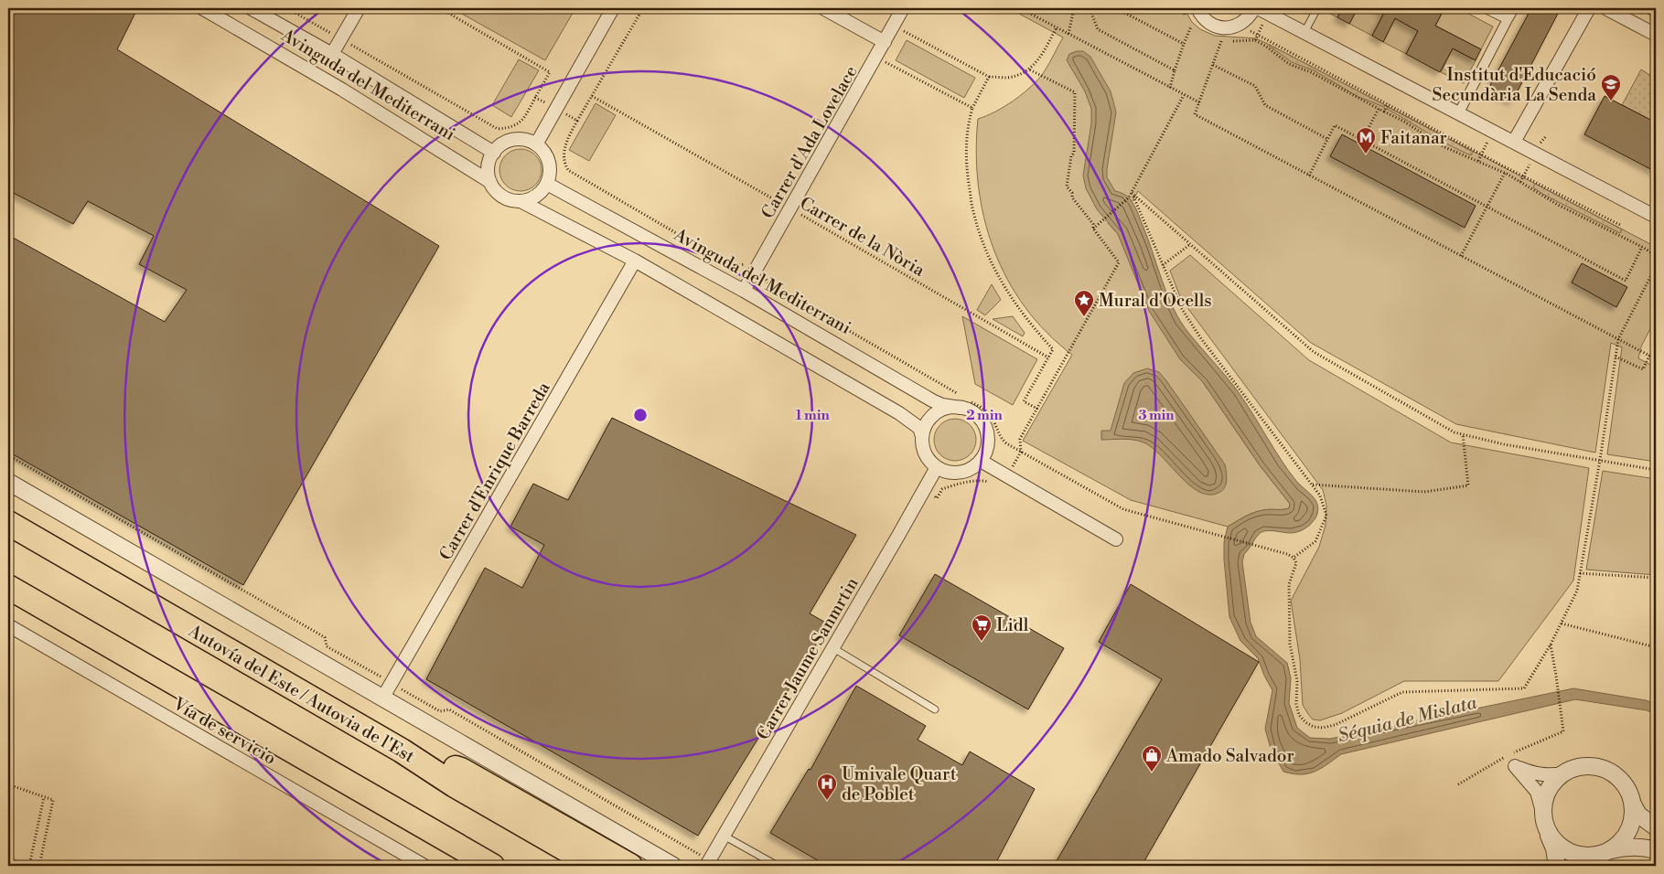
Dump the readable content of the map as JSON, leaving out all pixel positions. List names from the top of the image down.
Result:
{
  "streets": {
    "highway": ["Autovía del Este / Autovia de l'Est"],
    "street": [
      "Avinguda del Mediterrani",
      "Carrer d'Ada Lovelace",
      "Carrer d'Enrique Barreda",
      "Carrer Jaume Sanmrtin",
      "Vía de servicio"
    ],
    "path": ["Carrer de la Nòria"]
  },
  "crossings": [
    ["Avinguda del Mediterrani", "Carrer d'Ada Lovelace"],
    ["Avinguda del Mediterrani", "Carrer Jaume Sanmrtin"],
    ["Carrer d'Ada Lovelace", "Carrer de la Nòria"]
  ],
  "water": ["Séquia de Mislata"],
  "places": {
    "school or university": ["Institut d'Educació Secundària La Senda"],
    "metro station": ["Faitanar"],
    "place": ["Mural d'Ocells"],
    "supermarket": ["Lidl"],
    "shop": ["Amado Salvador"],
    "hospital": ["Umivale Quart de Poblet"]
  },
  "rings": ["1 min", "2 min", "3 min"]
}
